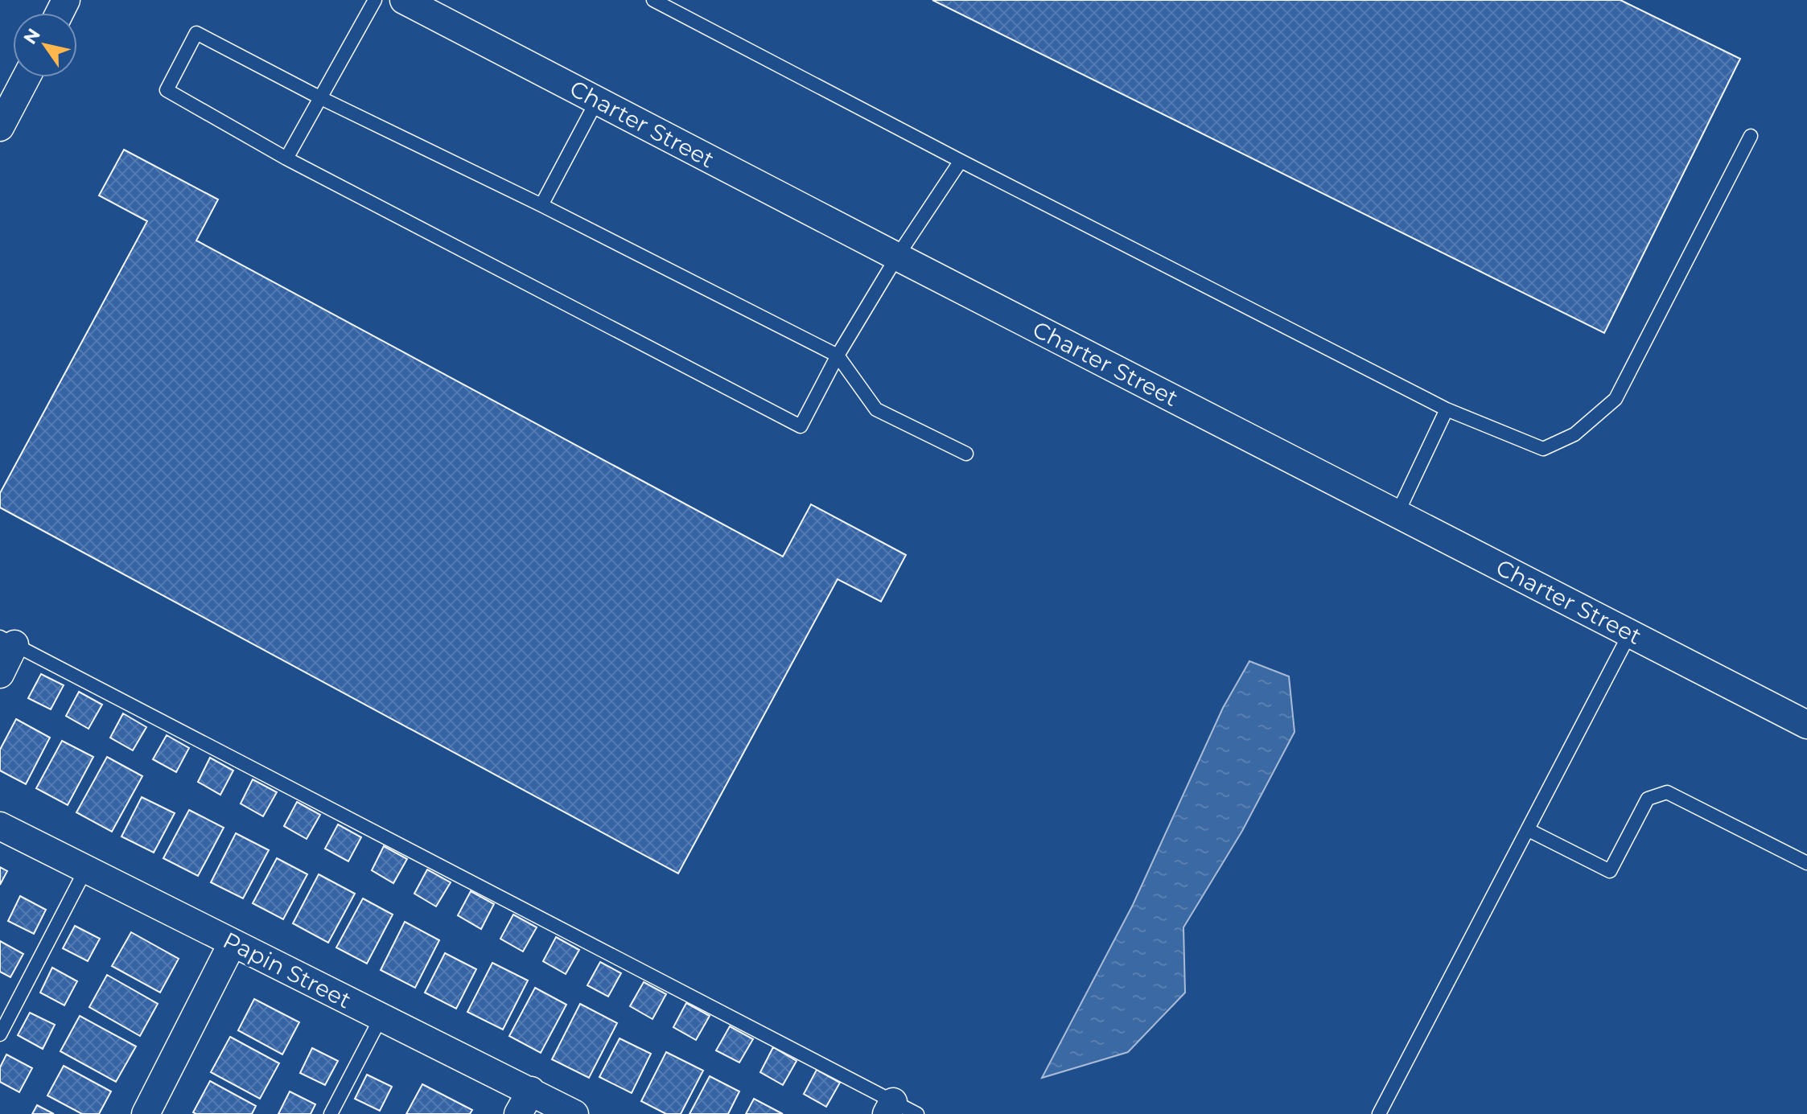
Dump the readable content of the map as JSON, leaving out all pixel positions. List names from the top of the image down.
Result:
{
  "streets": {
    "street": ["Charter Street", "Papin Street"]
  },
  "north": "top left"
}
